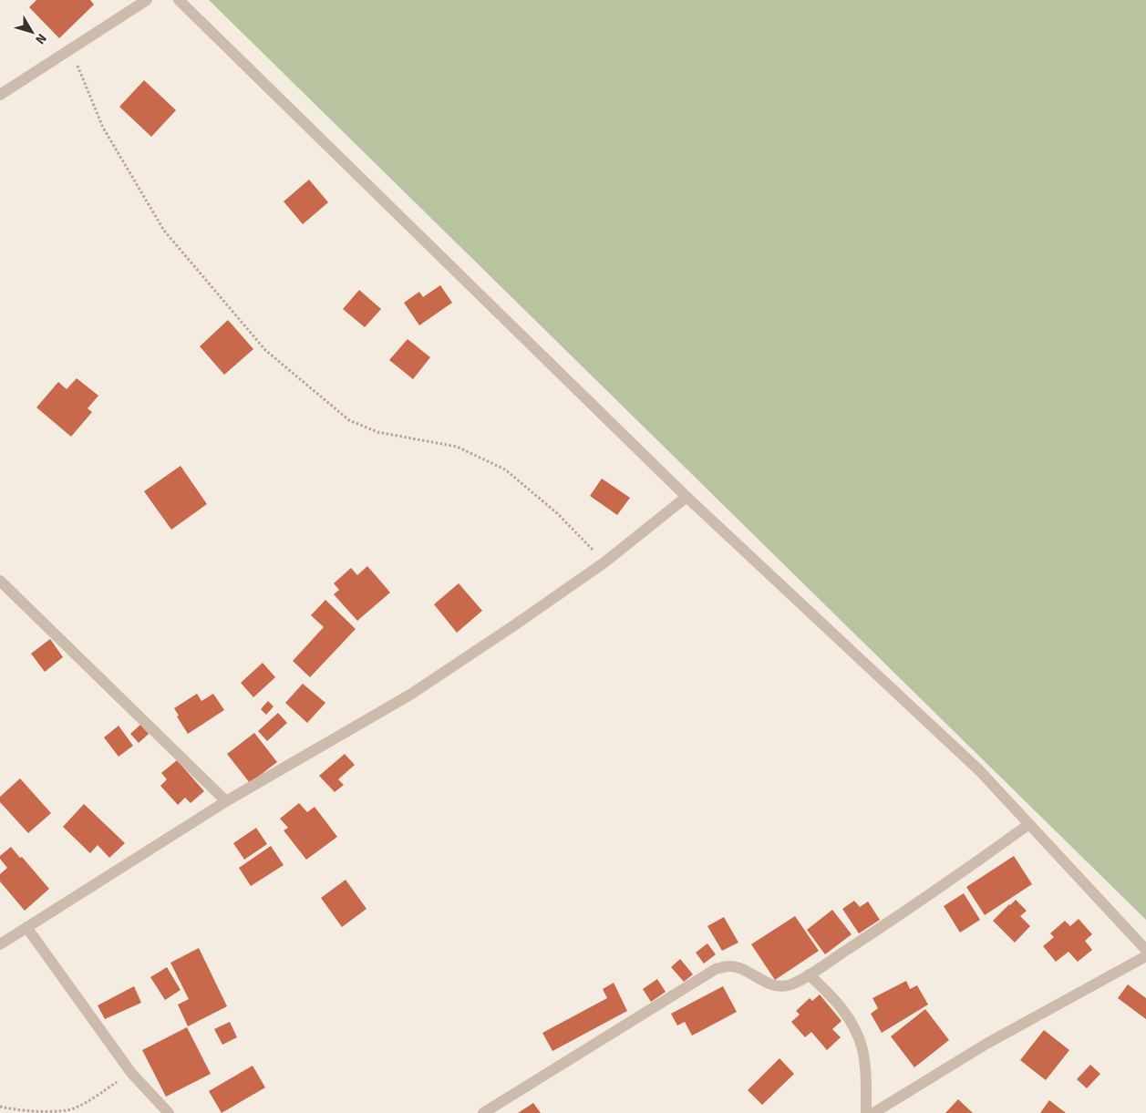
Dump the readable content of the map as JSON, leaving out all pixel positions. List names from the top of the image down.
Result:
{
  "north": "bottom right"
}
